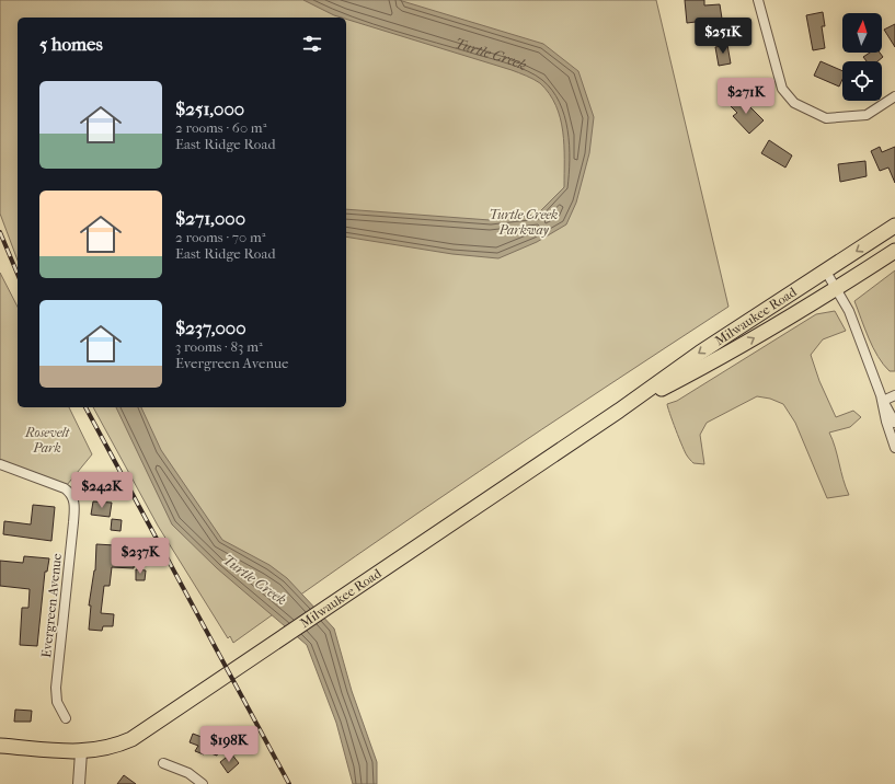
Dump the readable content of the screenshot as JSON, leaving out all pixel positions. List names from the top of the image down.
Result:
{
  "streets": {
    "main road": ["Milwaukee Road"],
    "street": ["Evergreen Avenue"]
  },
  "water": ["Turtle Creek"],
  "parks": ["Turtle Creek Parkway", "Rosevelt Park"],
  "north": "top",
  "page": {
    "price": [
      "$251K",
      "$271K",
      "$242K",
      "$237K",
      "$198K"
    ],
    "heading": "5 homes",
    "list": [
      {
        "name": "$251,000",
        "note": "2 rooms · 60 m² · East Ridge Road"
      },
      {
        "name": "$271,000",
        "note": "2 rooms · 70 m² · East Ridge Road"
      },
      {
        "name": "$237,000",
        "note": "3 rooms · 83 m² · Evergreen Avenue"
      }
    ]
  }
}
